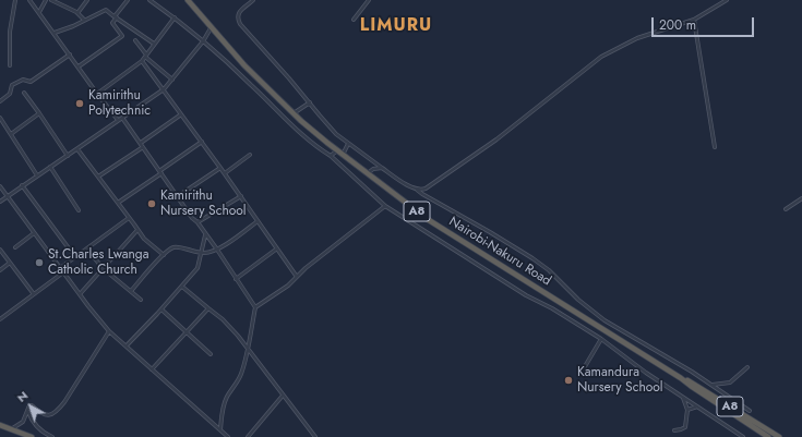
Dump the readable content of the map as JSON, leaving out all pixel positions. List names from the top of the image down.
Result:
{
  "streets": {
    "highway": ["A8", "Nairobi-Nakuru Road"]
  },
  "districts": ["LIMURU"],
  "places": [
    "Kamirithu Polytechnic",
    "Kamirithu Nursery School",
    "St.Charles Lwanga Catholic Church",
    "Kamandura Nursery School"
  ],
  "scale_bar": "200 m",
  "north": "top left"
}
